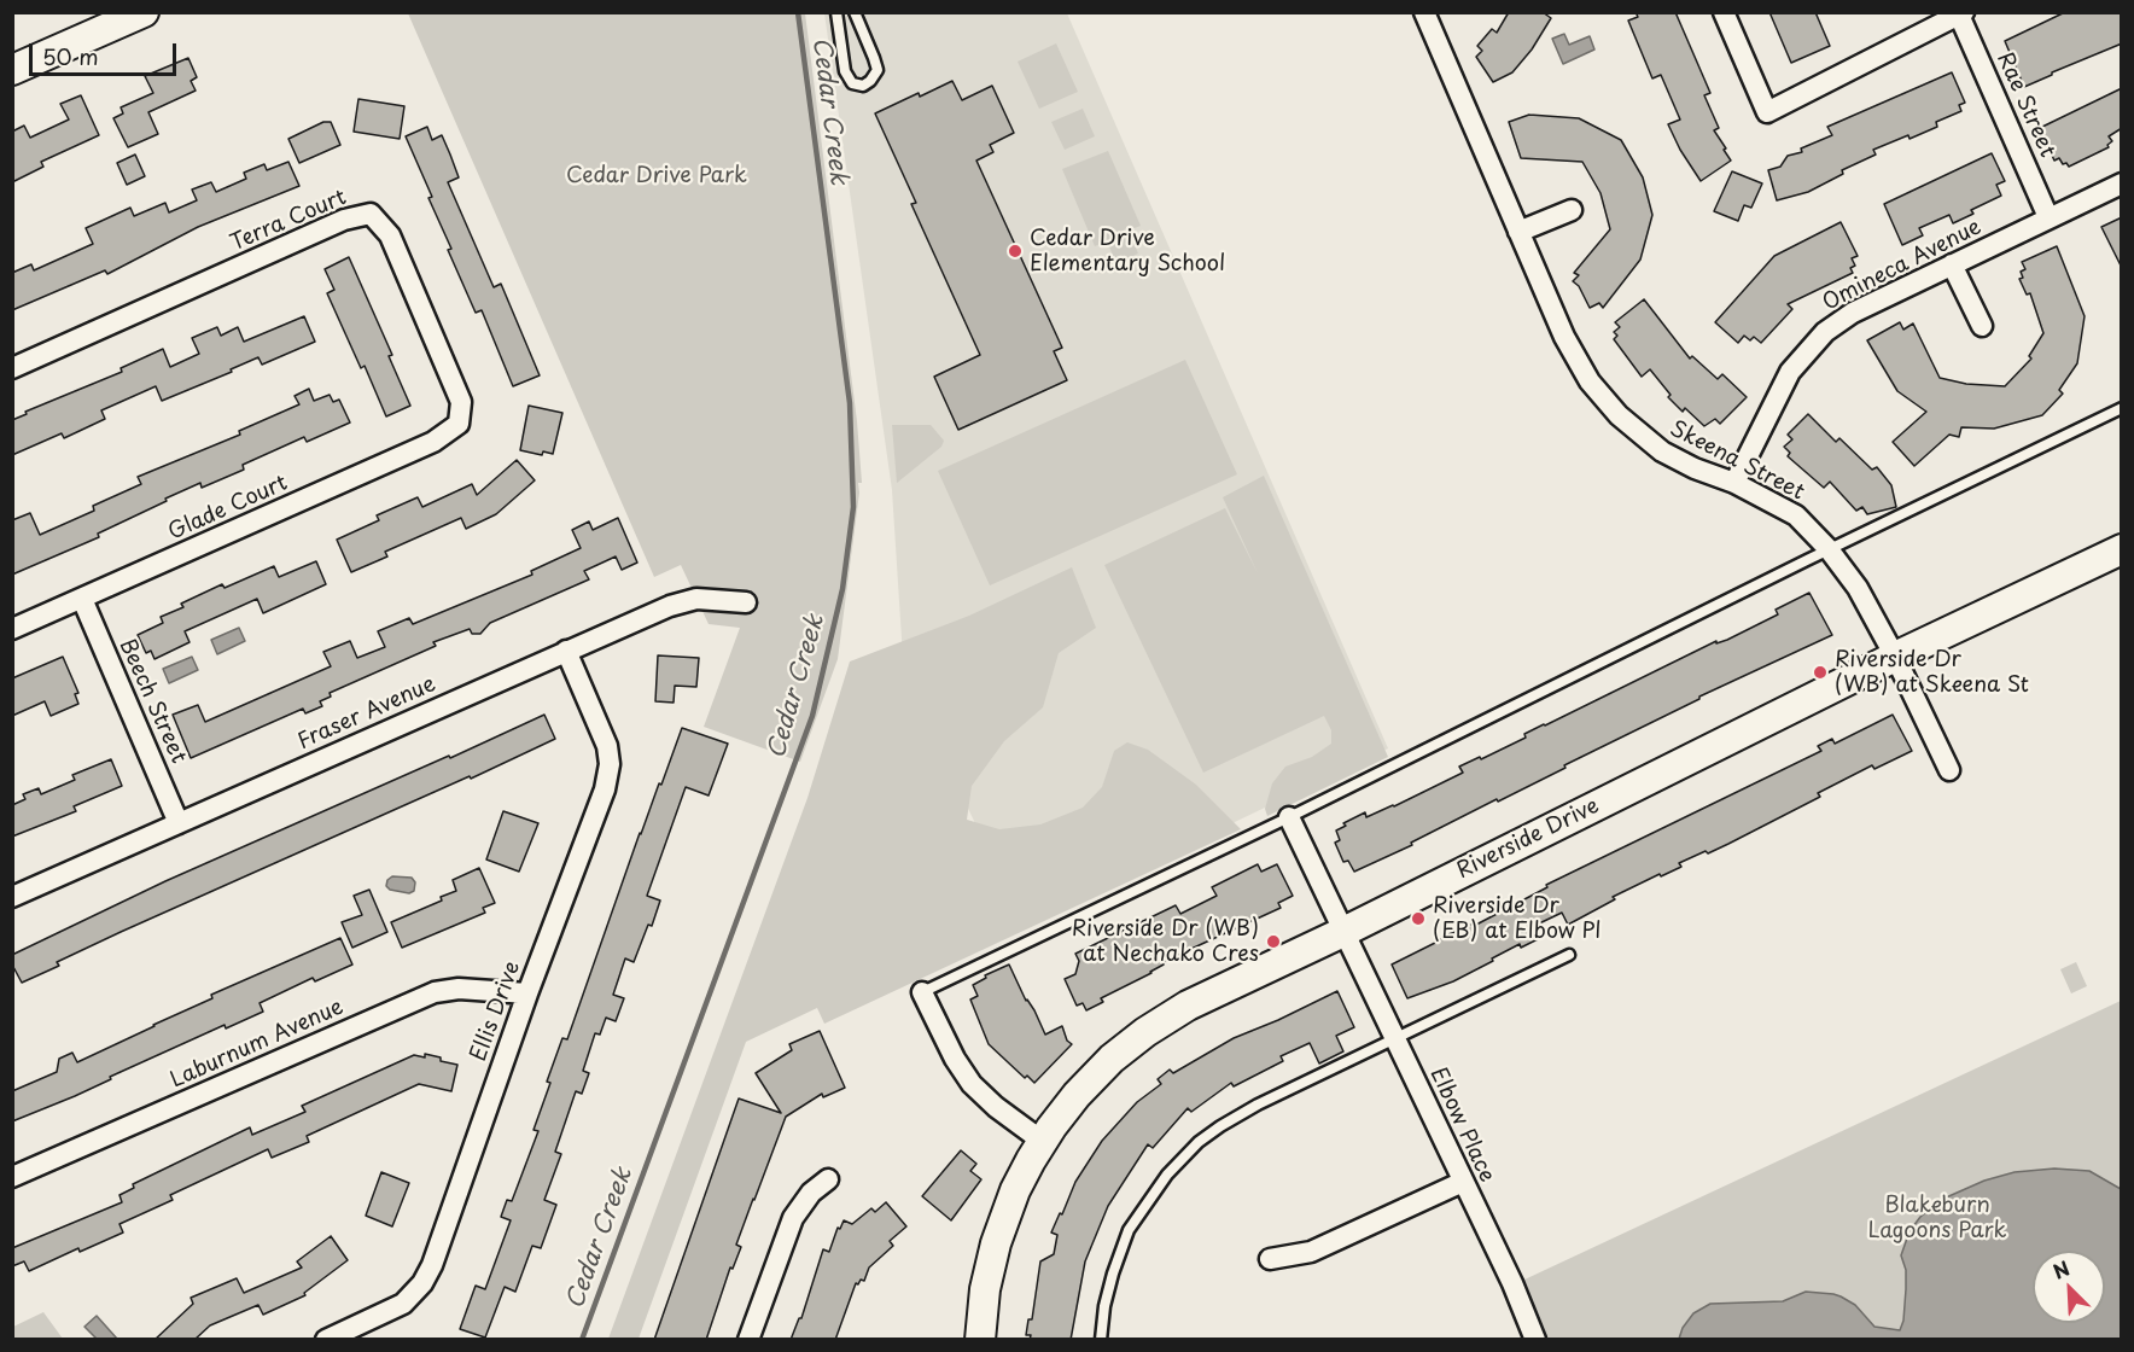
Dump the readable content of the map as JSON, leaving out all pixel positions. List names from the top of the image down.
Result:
{
  "streets": {
    "street": [
      "Rae Street",
      "Terra Court",
      "Omineca Avenue",
      "Skeena Street",
      "Glade Court",
      "Beech Street",
      "Fraser Avenue",
      "Riverside Drive",
      "Ellis Drive",
      "Laburnum Avenue",
      "Elbow Place"
    ]
  },
  "crossings": [
    ["Rae Street", "Omineca Avenue"],
    ["Terra Court", "Glade Court"],
    ["Omineca Avenue", "Skeena Street"],
    ["Skeena Street", "Riverside Drive"],
    ["Glade Court", "Beech Street"],
    ["Beech Street", "Fraser Avenue"],
    ["Fraser Avenue", "Ellis Drive"],
    ["Riverside Drive", "Elbow Place"],
    ["Ellis Drive", "Laburnum Avenue"]
  ],
  "water": ["Cedar Creek"],
  "parks": ["Cedar Drive Park", "Blakeburn Lagoons Park"],
  "places": [
    "Cedar Drive Elementary School",
    "Riverside Dr (WB) at Skeena St",
    "Riverside Dr (EB) at Elbow Pl",
    "Riverside Dr (WB) at Nechako Cres"
  ],
  "scale_bar": "50 m",
  "north": "top left"
}
